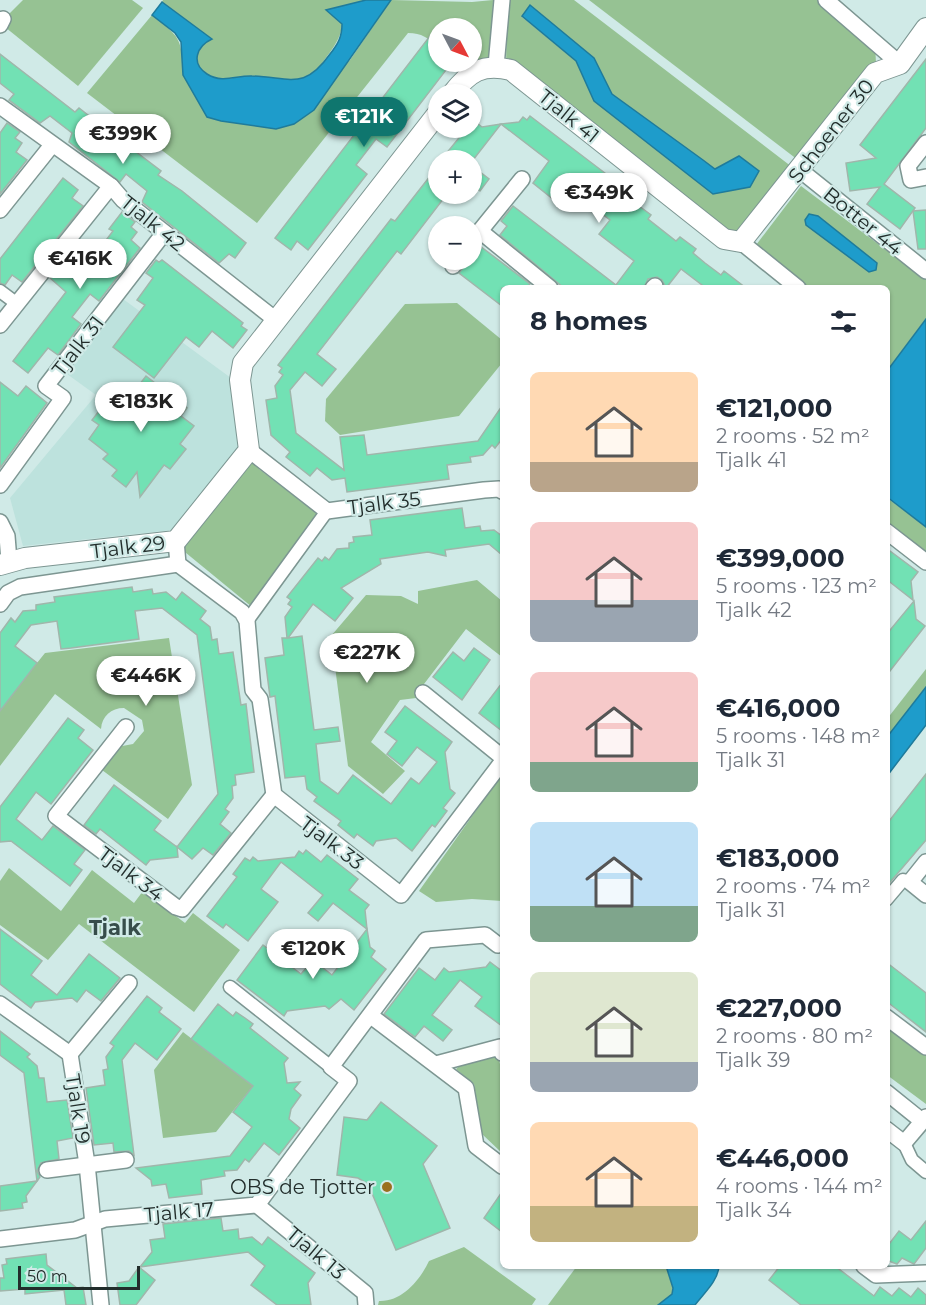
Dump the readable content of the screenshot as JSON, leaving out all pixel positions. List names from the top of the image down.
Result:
{
  "streets": {
    "street": [
      "Tjalk 41",
      "Schoener 30",
      "Botter 44",
      "Tjalk 42",
      "Tjalk 31",
      "Tjalk 35",
      "Tjalk 29",
      "Tjalk 33",
      "Tjalk 34",
      "Tjalk 19",
      "Tjalk 17",
      "Tjalk 13"
    ]
  },
  "crossings": [
    ["Tjalk 41", "Schoener 30"],
    ["Schoener 30", "Botter 44"],
    ["Tjalk 42", "Tjalk 31"],
    ["Tjalk 35", "Tjalk 29"],
    ["Tjalk 33", "Tjalk 34"],
    ["Tjalk 19", "Tjalk 17"],
    ["Tjalk 17", "Tjalk 13"]
  ],
  "districts": ["Tjalk"],
  "places": ["OBS de Tjotter"],
  "scale_bar": "50 m",
  "north": "bottom right",
  "page": {
    "map_buttons": ["+", "−"],
    "price": [
      "€121K",
      "€399K",
      "€349K",
      "€416K",
      "€183K",
      "€227K",
      "€446K",
      "€120K"
    ],
    "heading": "8 homes",
    "list": [
      {
        "name": "€121,000",
        "note": "2 rooms · 52 m² · Tjalk 41"
      },
      {
        "name": "€399,000",
        "note": "5 rooms · 123 m² · Tjalk 42"
      },
      {
        "name": "€416,000",
        "note": "5 rooms · 148 m² · Tjalk 31"
      },
      {
        "name": "€183,000",
        "note": "2 rooms · 74 m² · Tjalk 31"
      },
      {
        "name": "€227,000",
        "note": "2 rooms · 80 m² · Tjalk 39"
      },
      {
        "name": "€446,000",
        "note": "4 rooms · 144 m² · Tjalk 34"
      }
    ],
    "scale": "50 m"
  }
}
